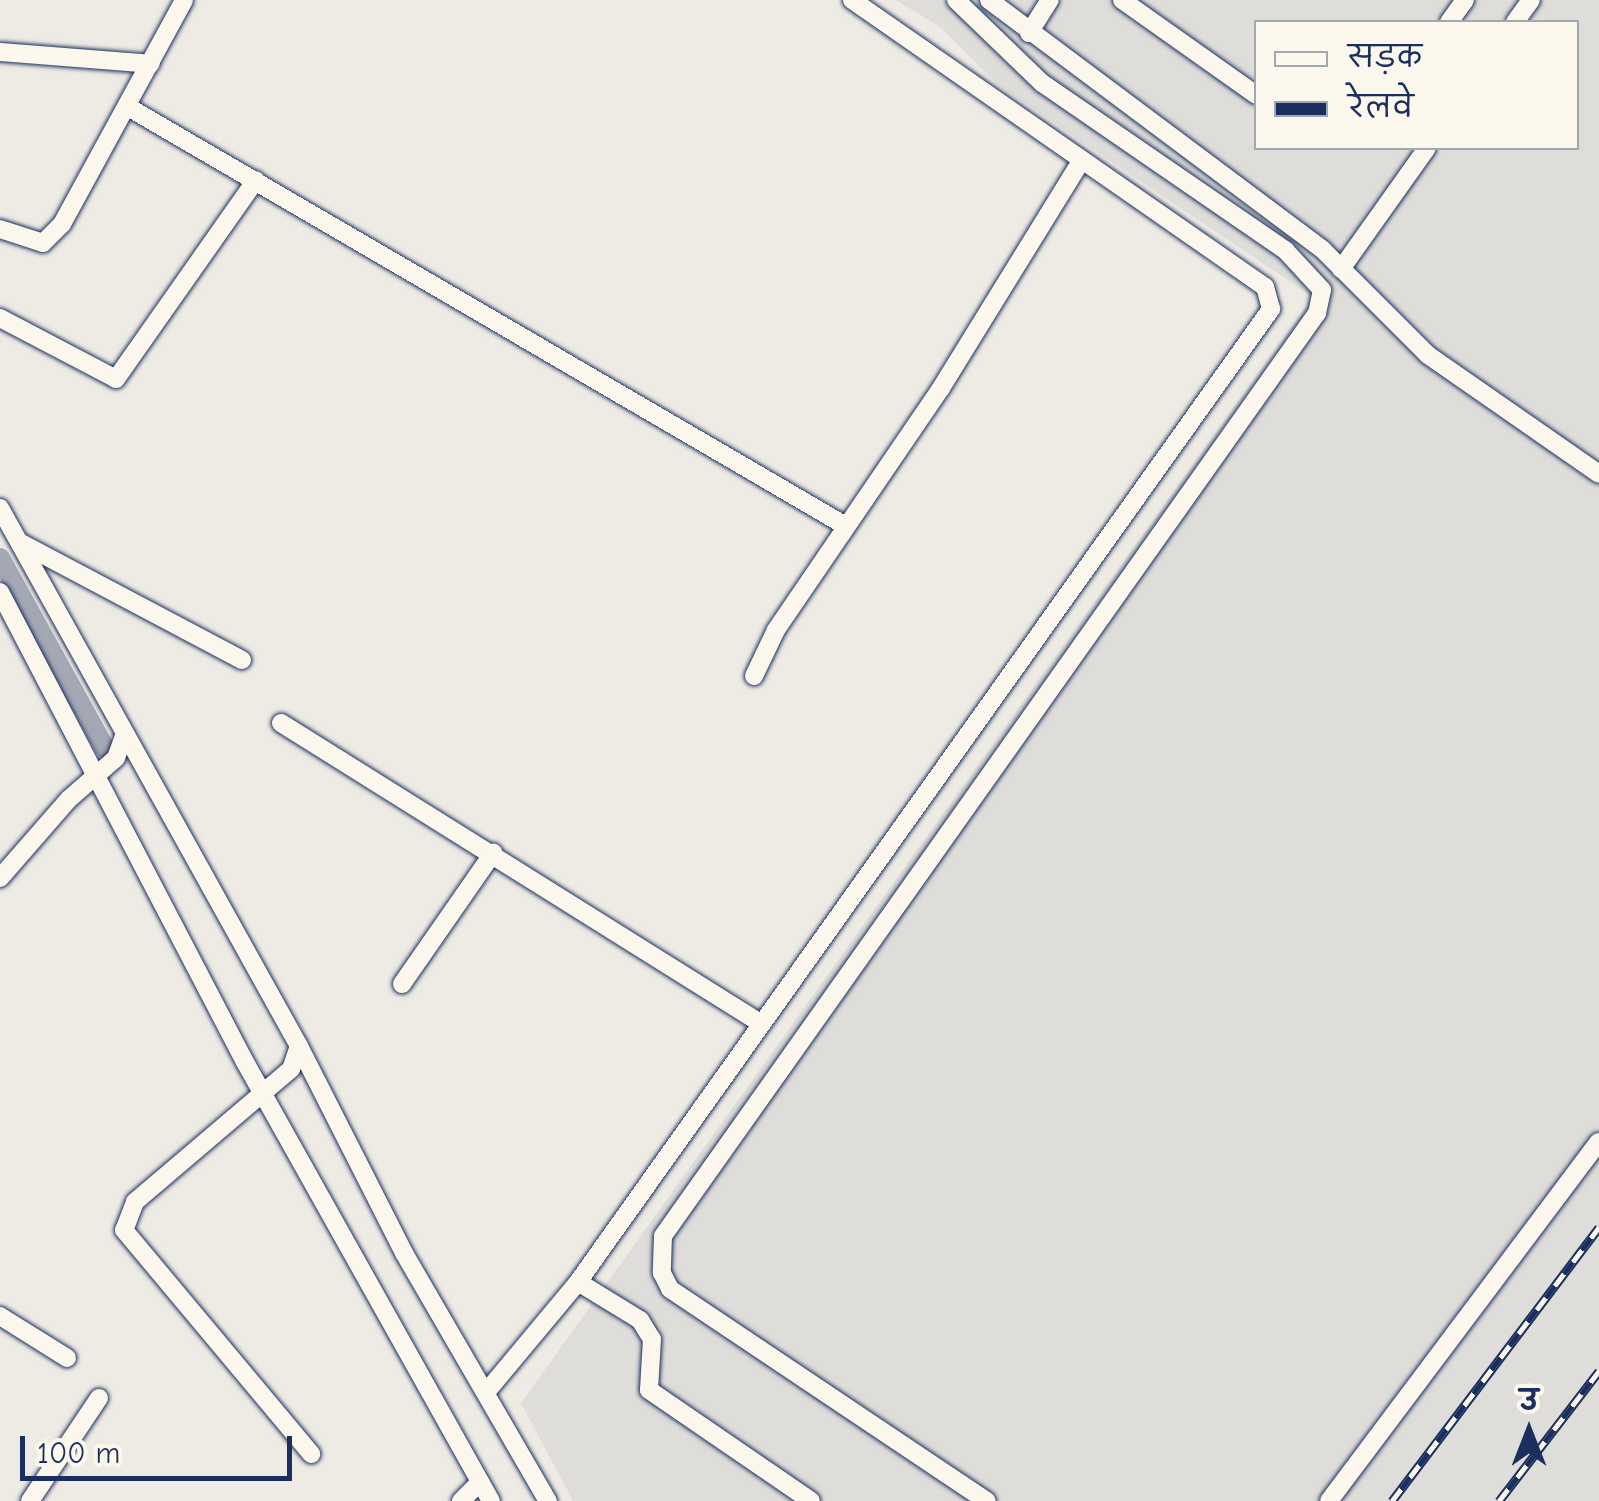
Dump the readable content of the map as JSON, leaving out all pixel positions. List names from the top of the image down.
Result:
{
  "legend": ["सड़क", "रेलवे"],
  "scale_bar": "100 m",
  "north": "top"
}
